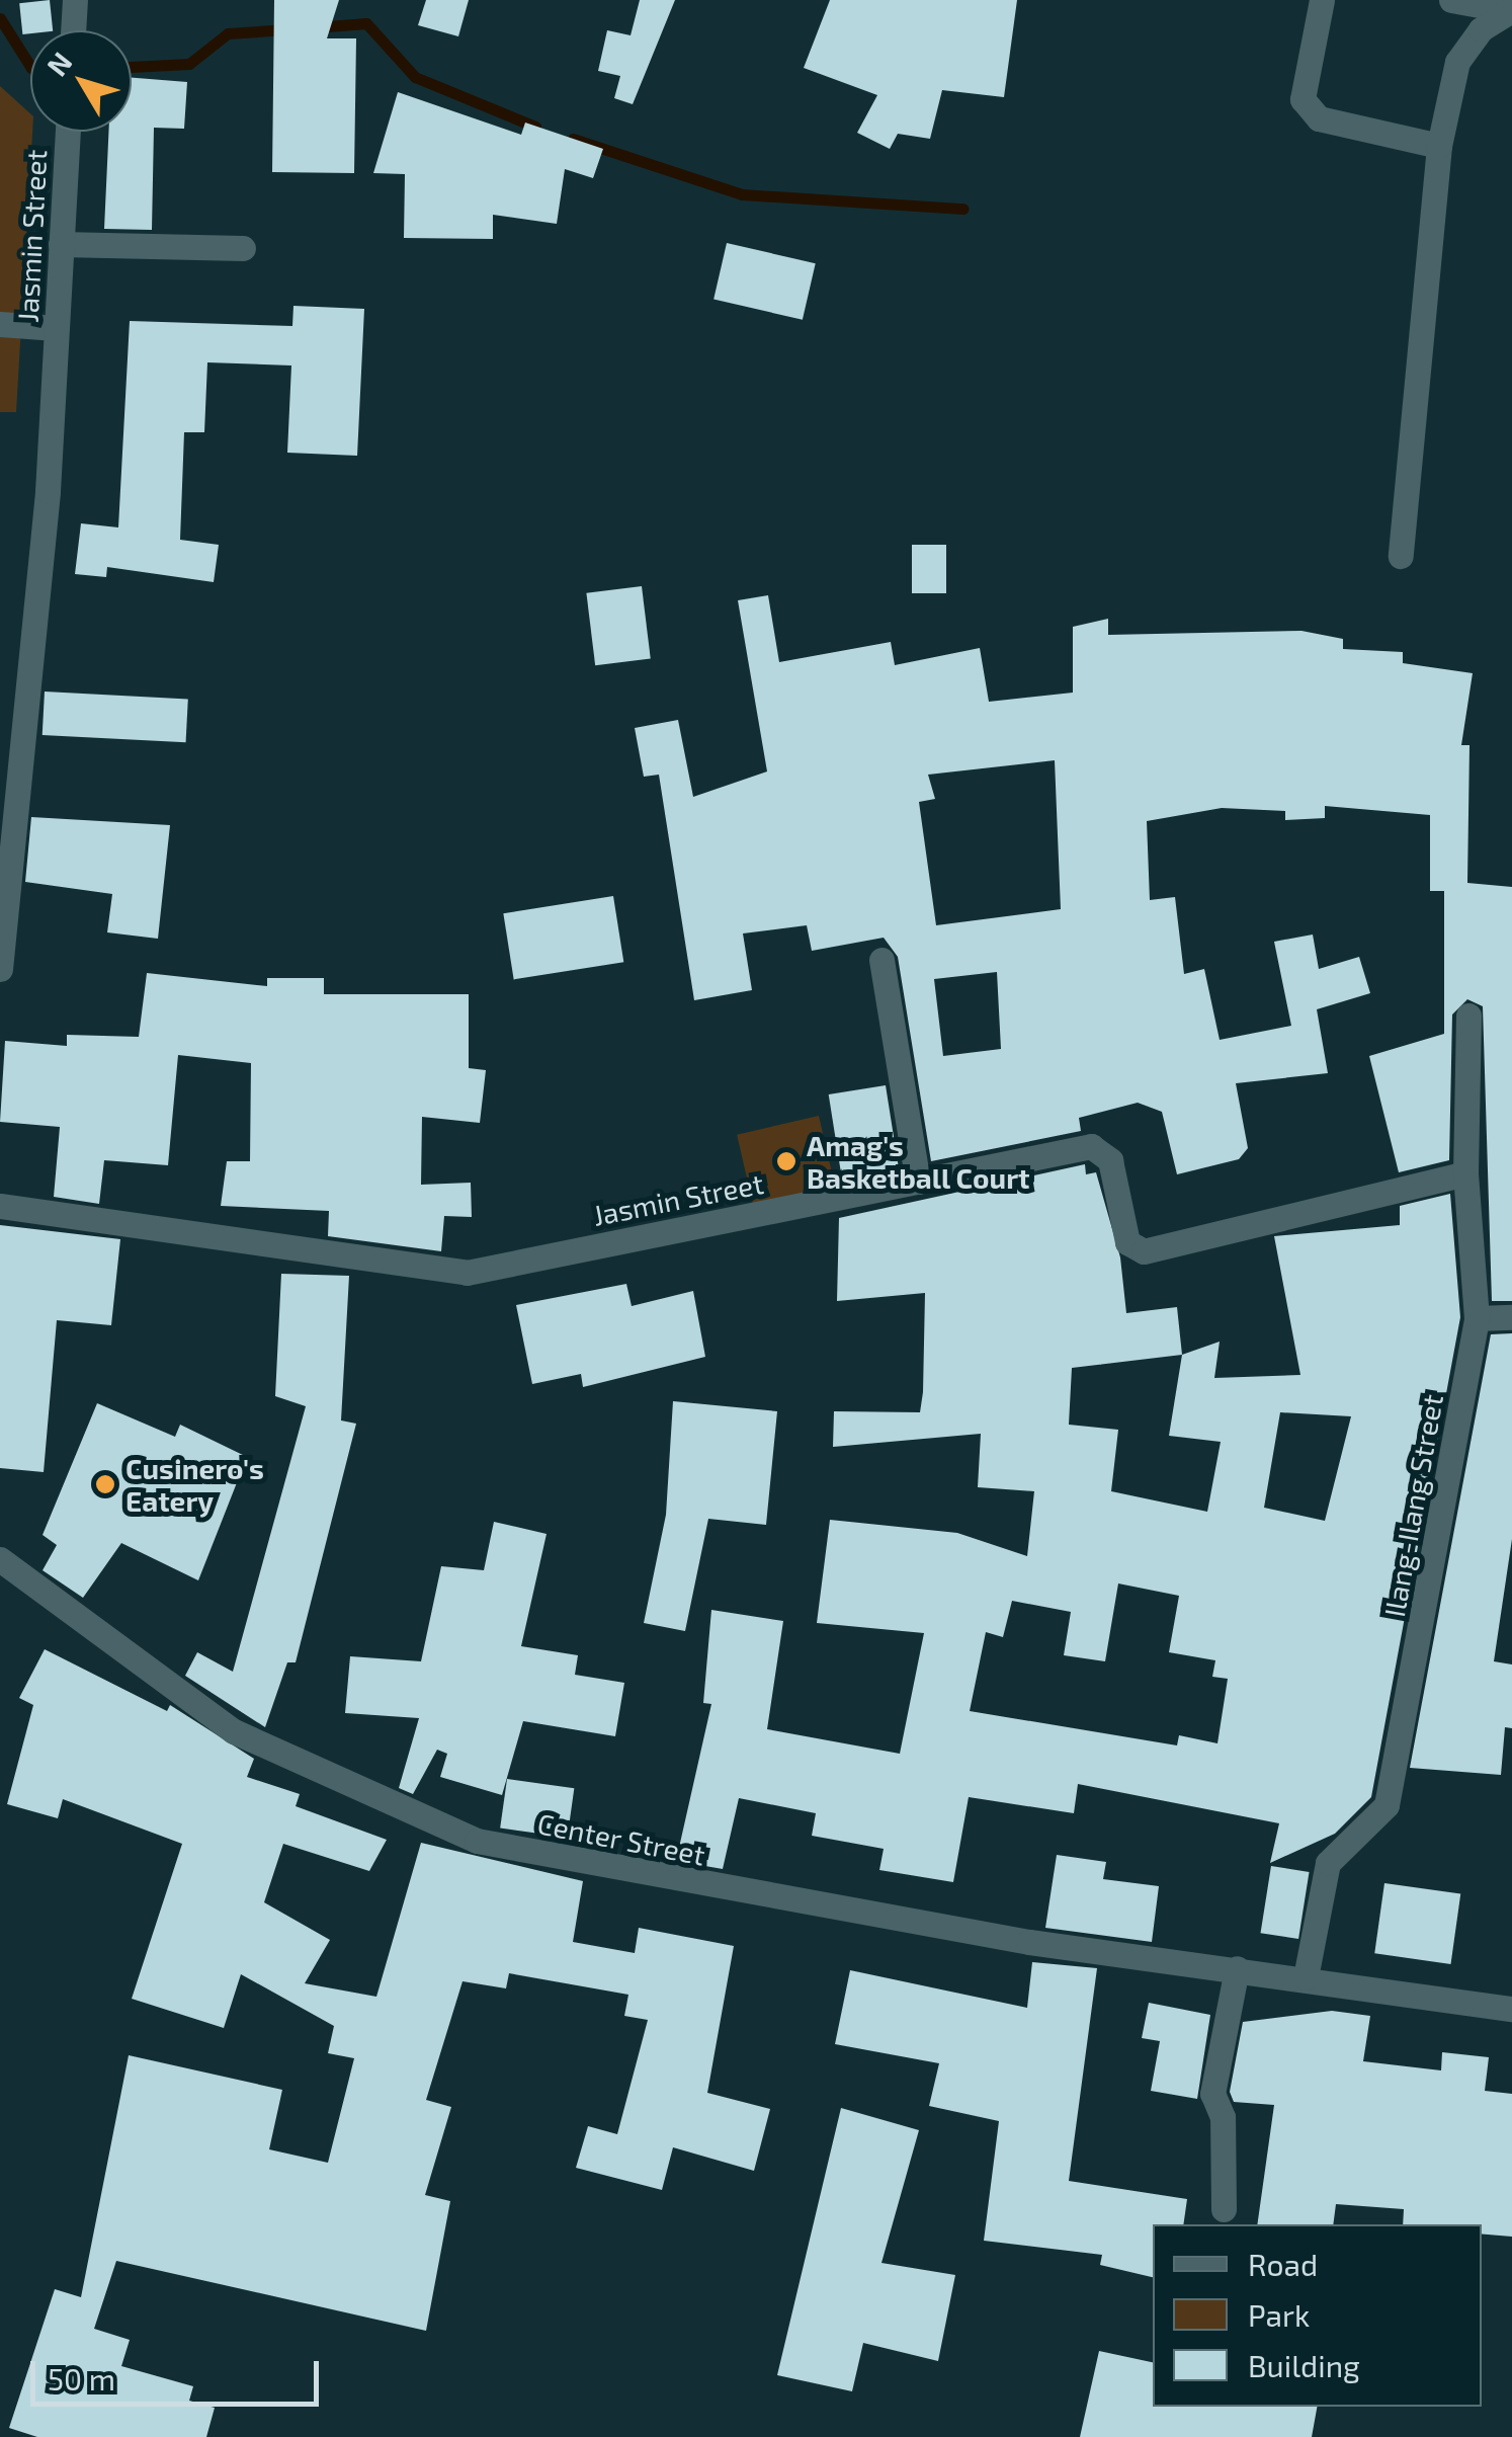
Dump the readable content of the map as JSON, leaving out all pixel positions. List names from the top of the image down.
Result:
{
  "streets": {
    "street": ["Jasmin Street", "Ilang-Ilang Street", "Center Street"]
  },
  "crossings": [
    ["Jasmin Street", "Ilang-Ilang Street"],
    ["Ilang-Ilang Street", "Center Street"]
  ],
  "places": ["Amag's Basketball Court", "Cusinero's Eatery"],
  "legend": ["Road", "Park", "Building"],
  "scale_bar": "50 m",
  "north": "top left"
}
